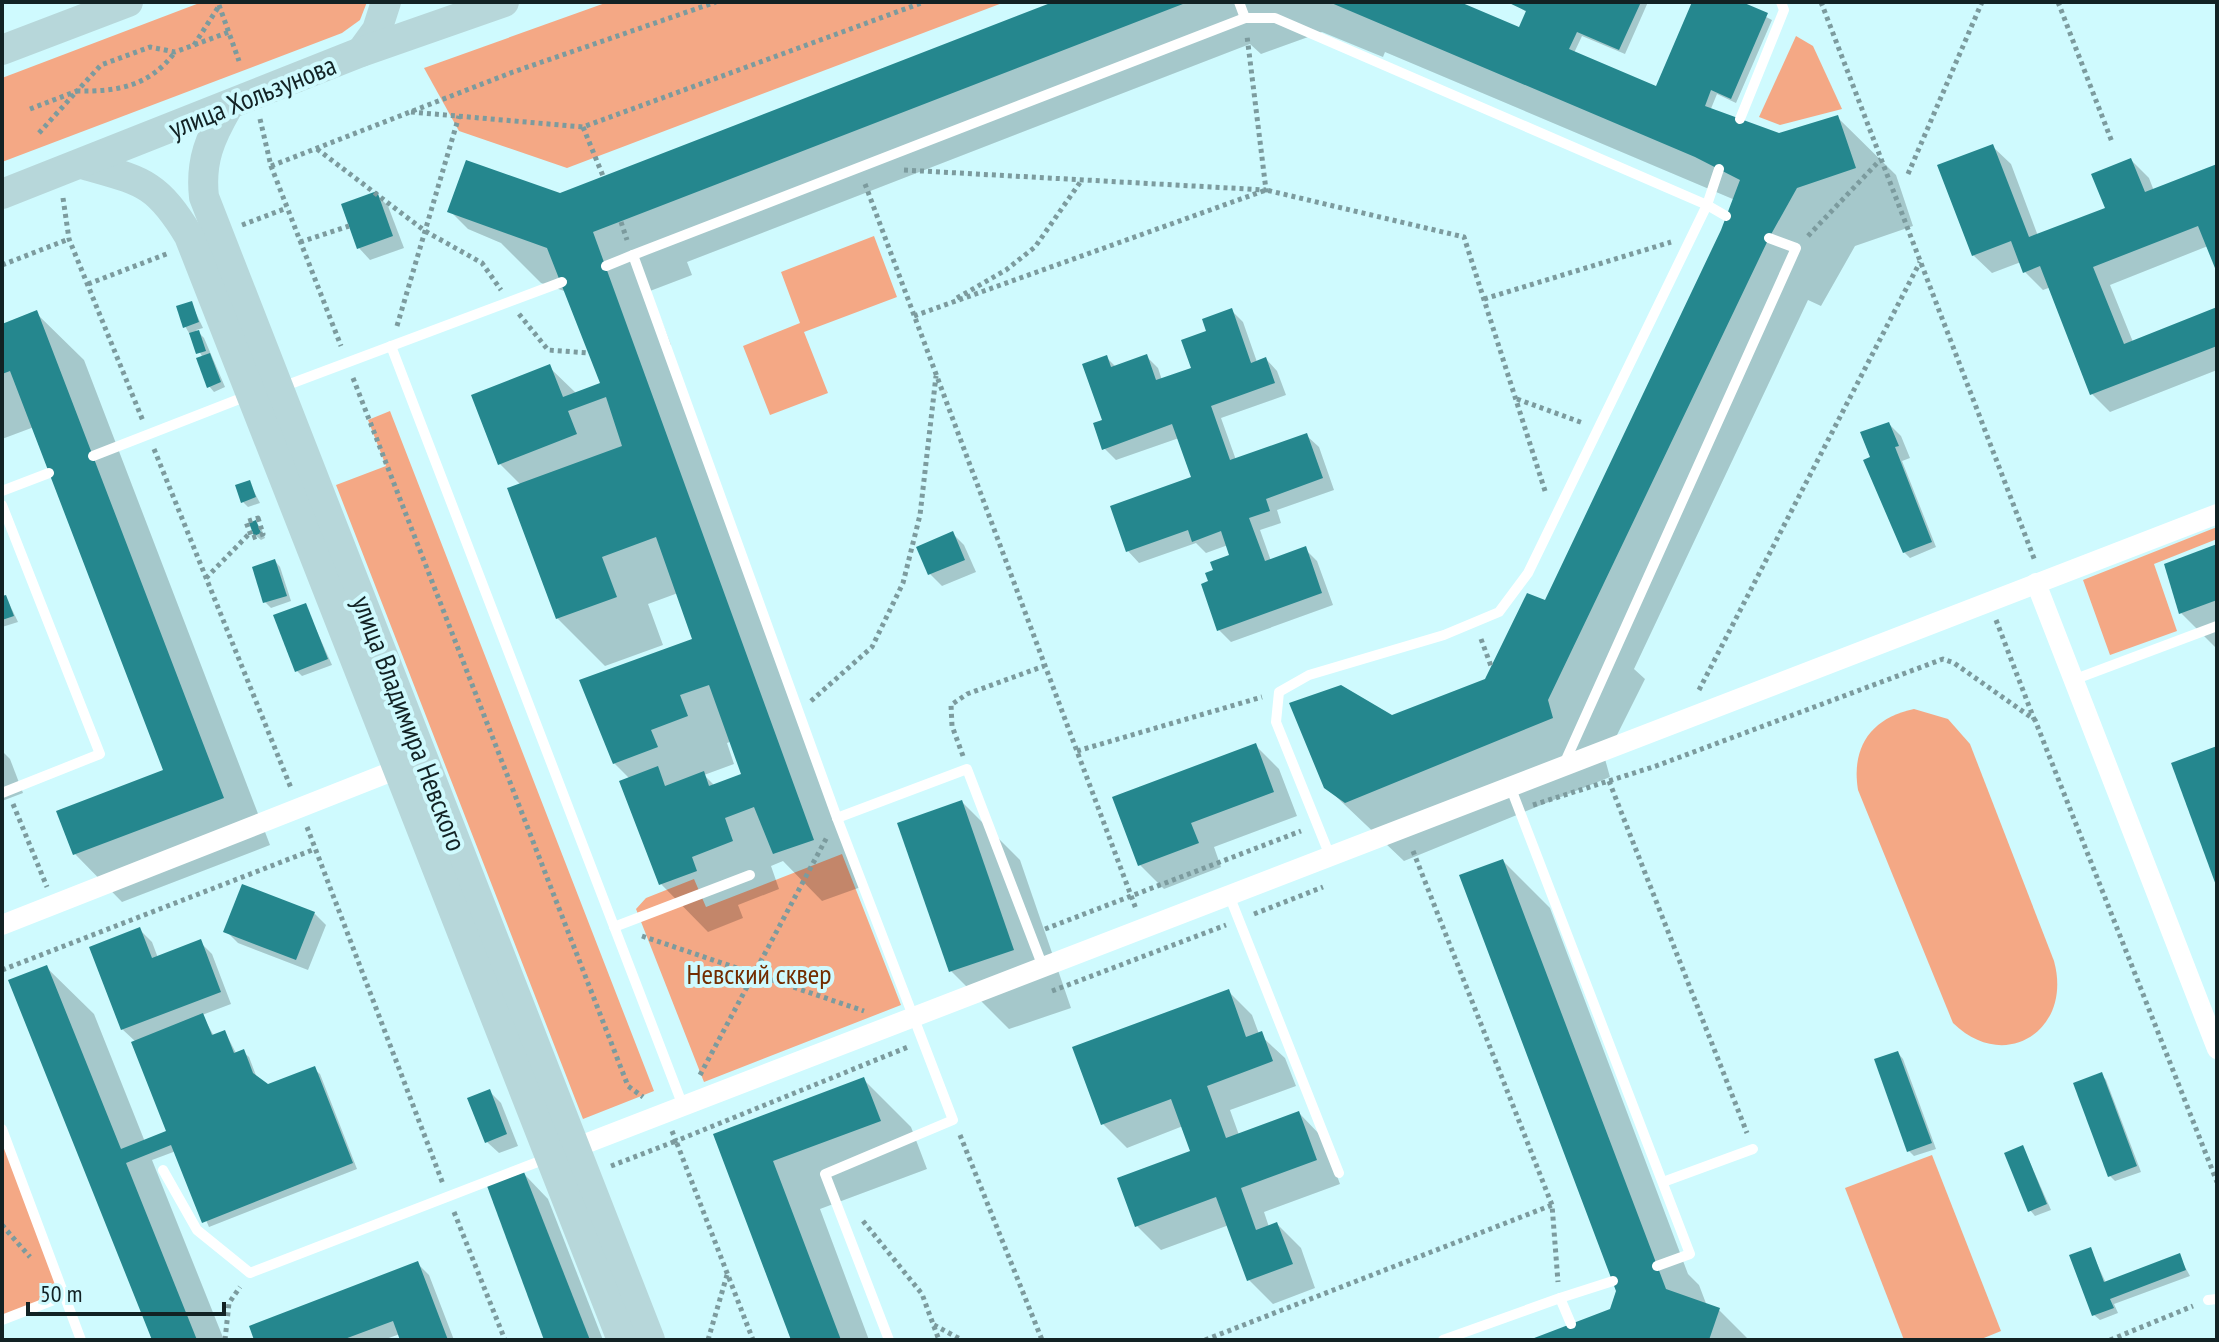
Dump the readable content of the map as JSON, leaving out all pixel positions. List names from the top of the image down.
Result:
{
  "streets": {
    "street": ["улица Хользунова", "улица Владимира Невского"]
  },
  "crossings": [
    ["улица Хользунова", "улица Владимира Невского"]
  ],
  "parks": ["Невский сквер"],
  "scale_bar": "50 m"
}
